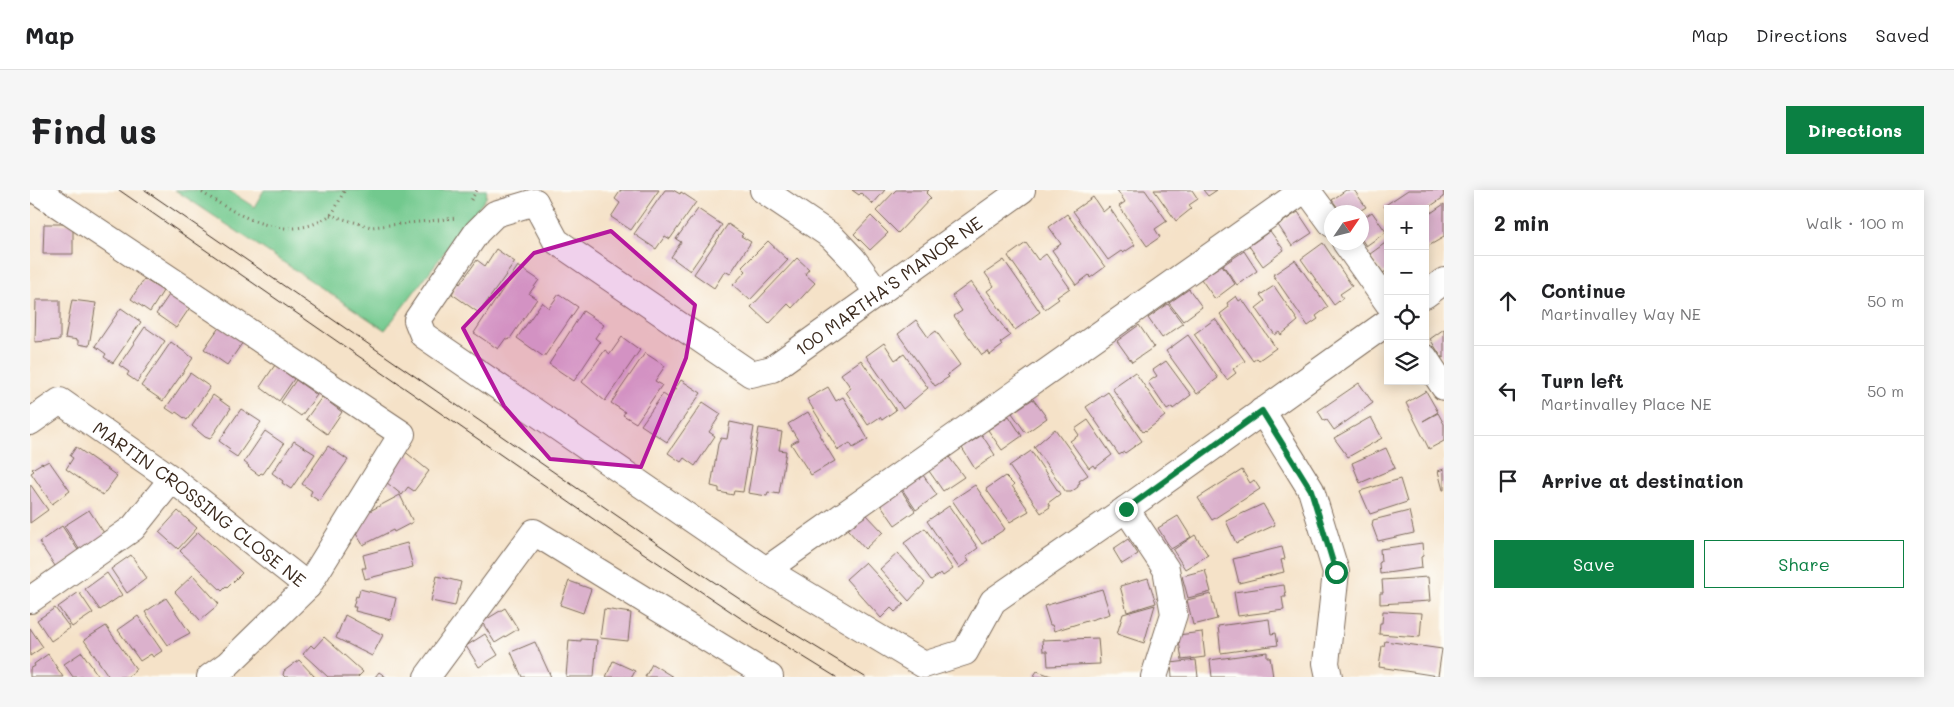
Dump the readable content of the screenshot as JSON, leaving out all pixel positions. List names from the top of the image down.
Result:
{
  "streets": {
    "street": ["100 MARTHA'S MANOR NE", "MARTIN CROSSING CLOSE NE"]
  },
  "north": "top right",
  "page": {
    "header": "Map",
    "nav": ["Map", "Directions", "Saved"],
    "buttons": [
      "Directions",
      ["Save", "Share"]
    ],
    "title": "Find us",
    "heading": ["2 min", "Walk · 100 m"],
    "map_buttons": ["+", "−"],
    "list": [
      ["Continue", "Martinvalley Way NE", "50 m"],
      ["Turn left", "Martinvalley Place NE", "50 m"],
      "Arrive at destination"
    ]
  }
}
